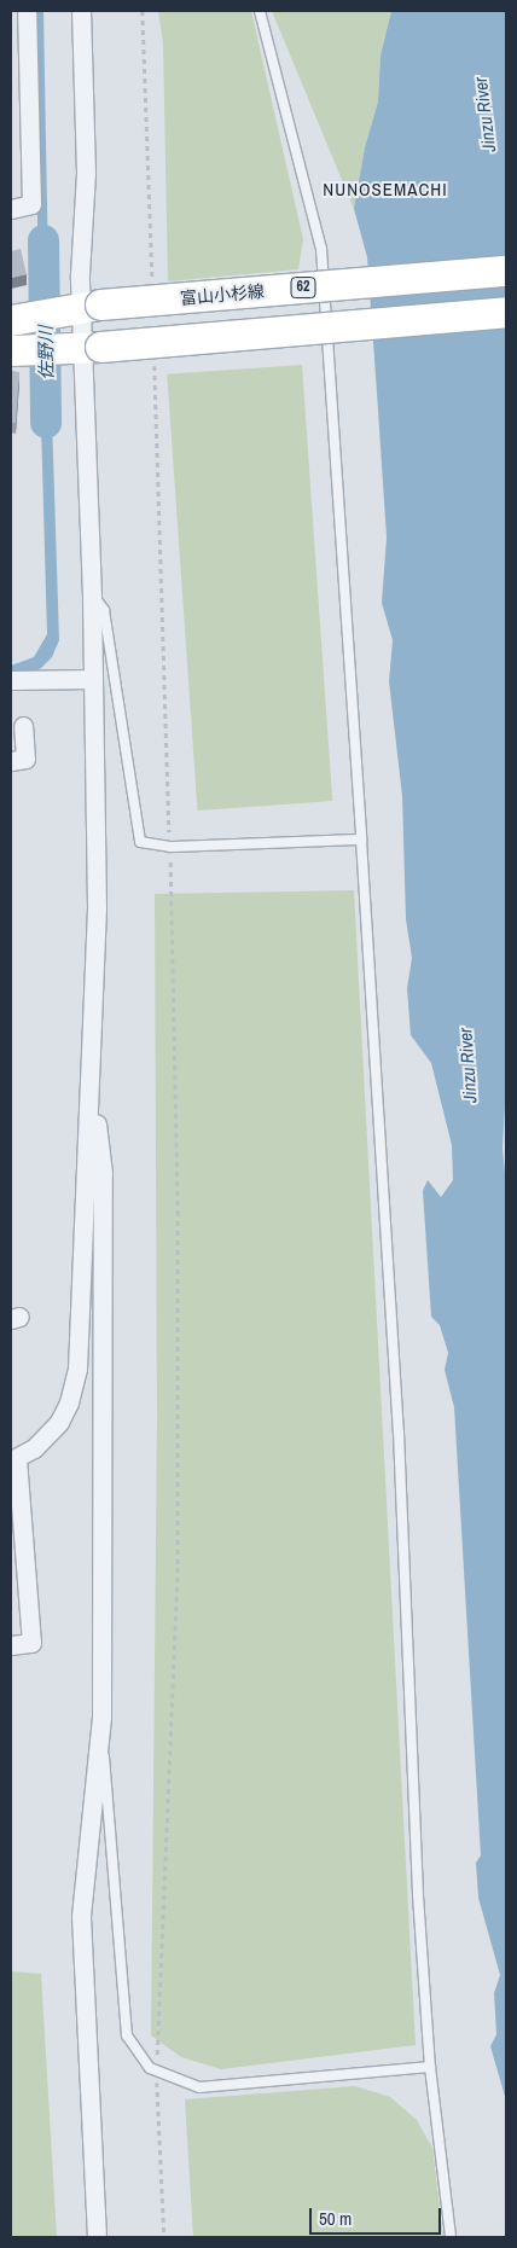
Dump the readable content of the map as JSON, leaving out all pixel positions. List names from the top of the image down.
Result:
{
  "streets": {
    "main road": ["62", "富山小杉線"]
  },
  "districts": ["NUNOSEMACHI"],
  "water": ["Jinzu River", "佐野川"],
  "scale_bar": "50 m"
}
